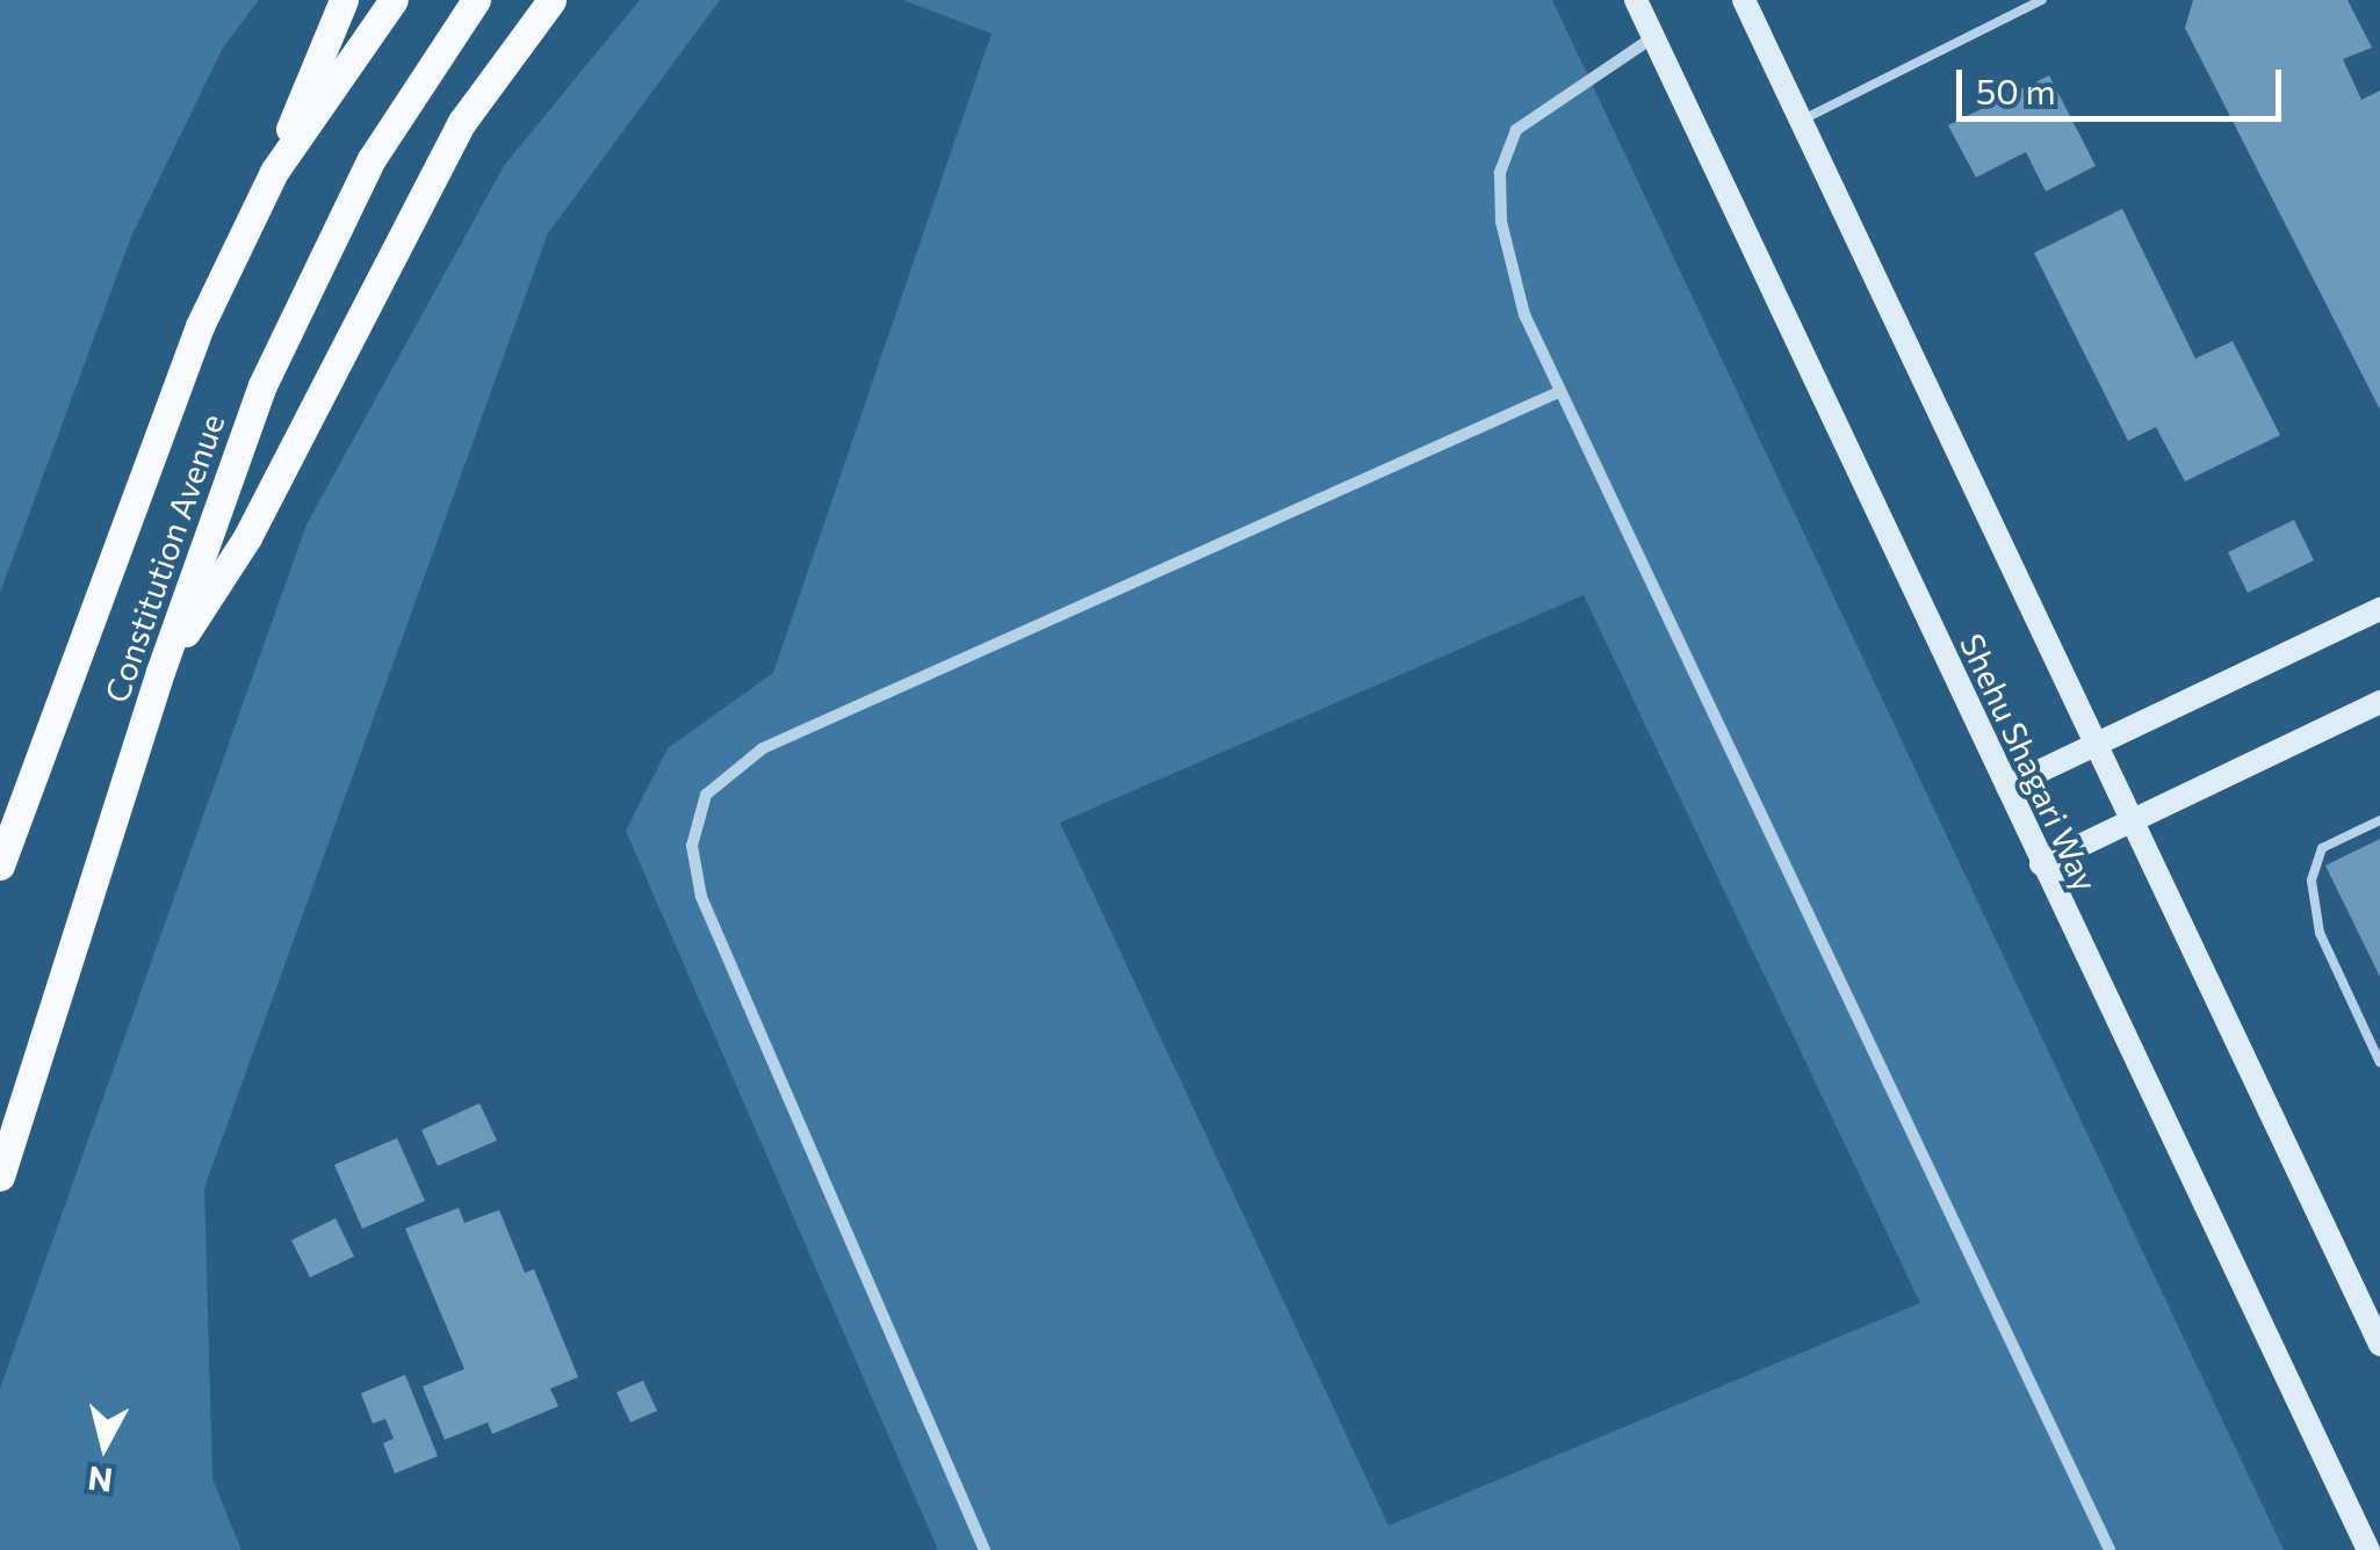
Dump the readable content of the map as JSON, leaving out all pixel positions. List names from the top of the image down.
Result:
{
  "streets": {
    "main road": ["Constitution Avenue", "Shehu Shagari Way"]
  },
  "scale_bar": "50 m",
  "north": "bottom"
}
